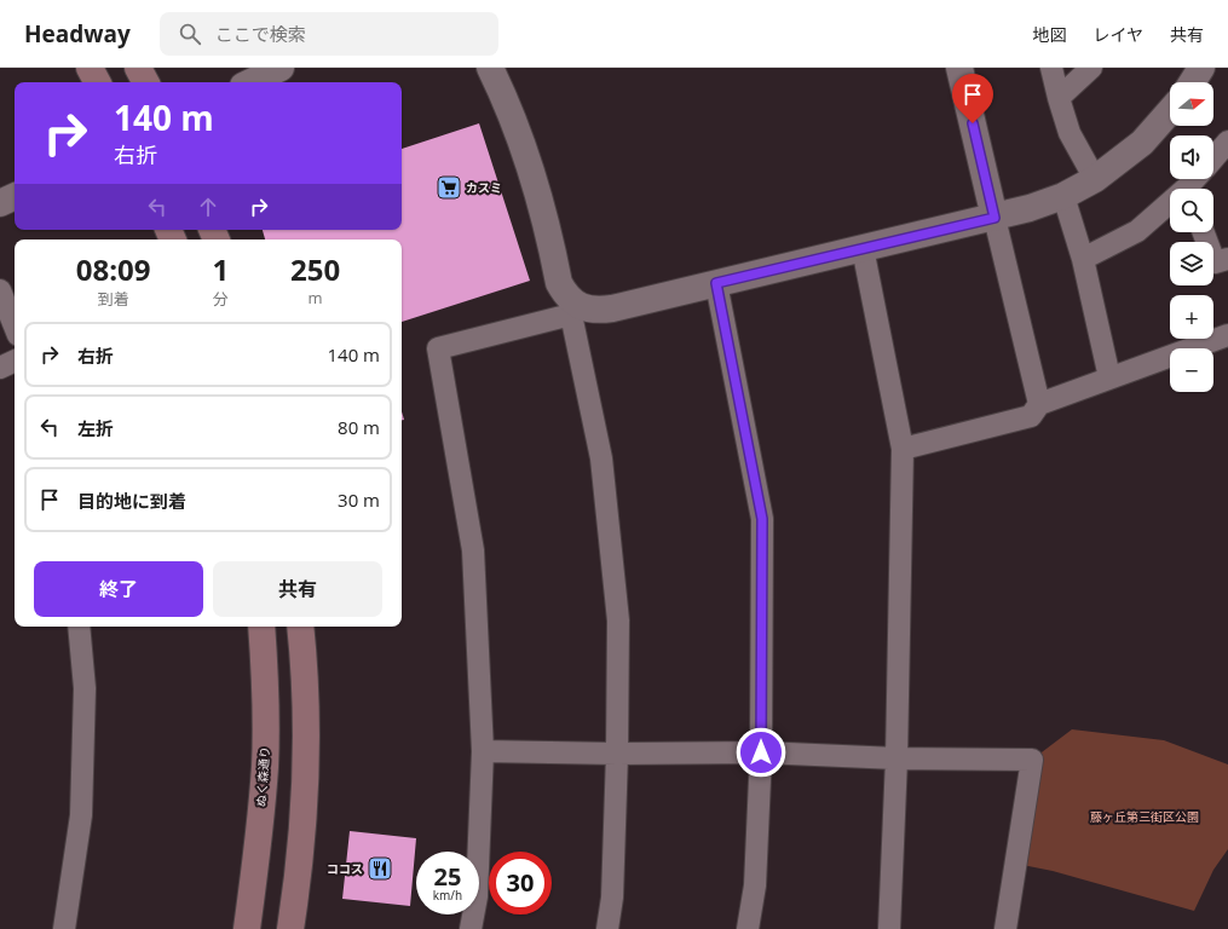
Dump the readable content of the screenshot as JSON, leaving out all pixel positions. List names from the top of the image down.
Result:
{
  "streets": {
    "main road": ["ぬく森通り"]
  },
  "parks": ["藤ヶ丘第三街区公園"],
  "places": {
    "supermarket": ["カスミ"],
    "restaurant": ["ココス"]
  },
  "north": "right",
  "page": {
    "header": "Headway",
    "search": "ここで検索",
    "nav": ["地図", "レイヤ", "共有"],
    "map_buttons": ["+", "−"],
    "turn": ["140 m", "右折"],
    "eta": [
      "08:09",
      "到着",
      "1",
      "分",
      "250",
      "m"
    ],
    "list": [
      {
        "name": "右折",
        "value": "140 m"
      },
      {
        "name": "左折",
        "value": "80 m"
      },
      {
        "name": "目的地に到着",
        "value": "30 m"
      }
    ],
    "buttons": ["終了", "共有"],
    "speed": "25 km/h",
    "limit": "30"
  }
}
